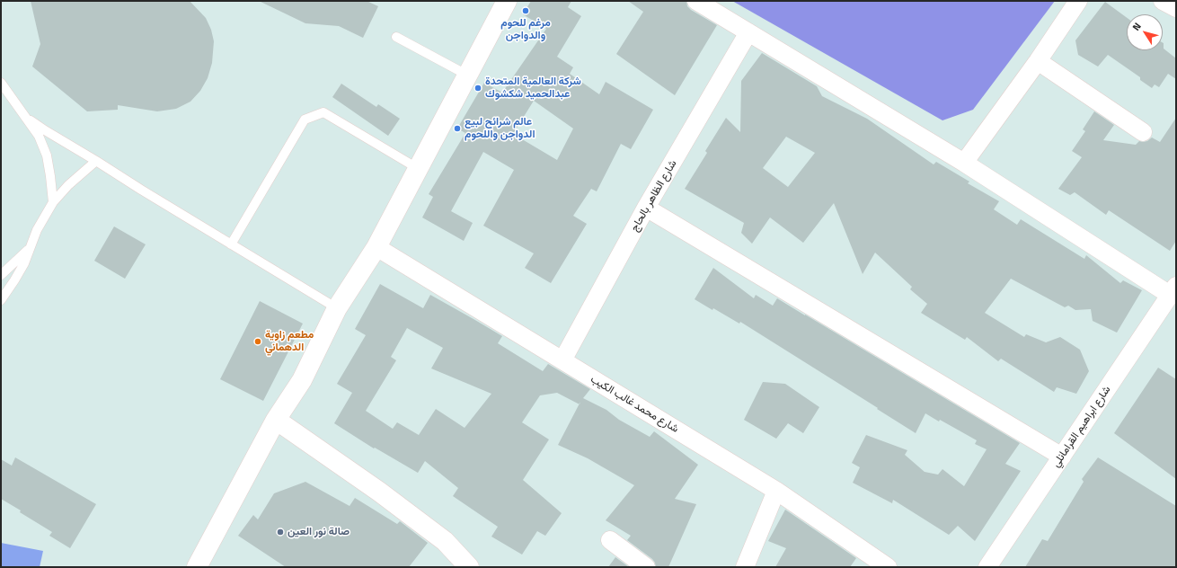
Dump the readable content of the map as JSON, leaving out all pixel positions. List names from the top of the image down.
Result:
{
  "streets": {
    "street": ["شارع الظاهر بالحاج", "شارع محمد غالب الكيب", "شارع ابراهيم القرامانلي"]
  },
  "crossings": [
    ["شارع الظاهر بالحاج", "شارع محمد غالب الكيب"]
  ],
  "places": [
    "مرغم للحوم والدواجن",
    "شركة العالمية المتحدة عبدالحميد شكشوك",
    "عالم شرائح لبيع الدواجن واللحوم",
    "مطعم زاوية الدهماني",
    "صالة نور العين"
  ],
  "north": "top left"
}
